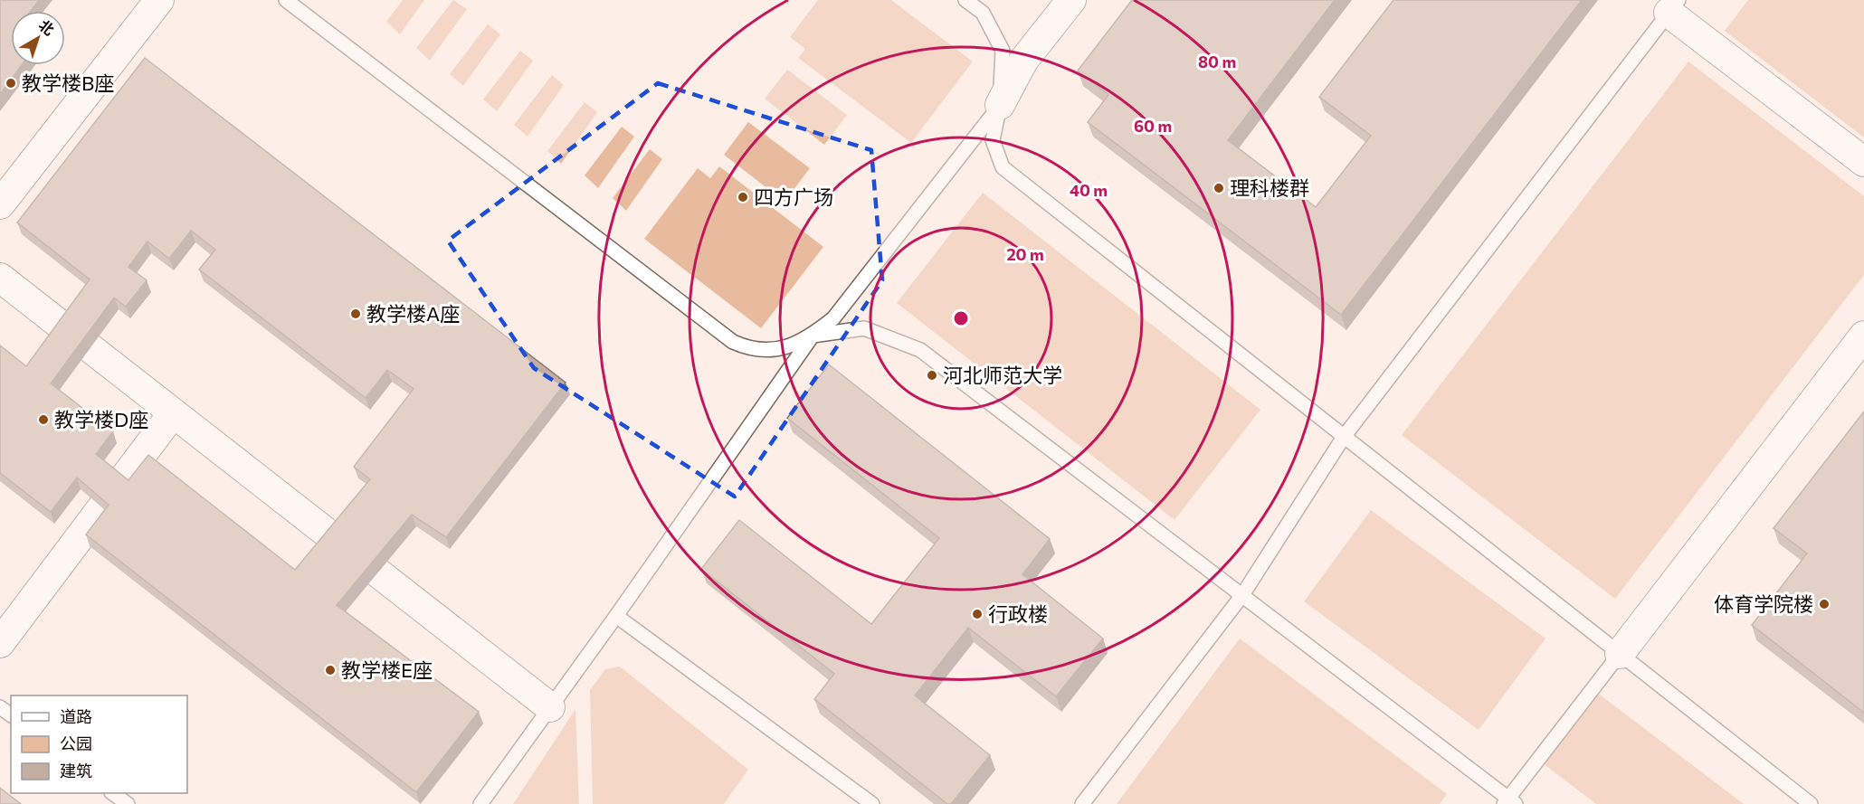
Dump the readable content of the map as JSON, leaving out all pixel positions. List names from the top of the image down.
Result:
{
  "places": [
    "教学楼B座",
    "理科楼群",
    "四方广场",
    "教学楼A座",
    "河北师范大学",
    "教学楼D座",
    "体育学院楼",
    "行政楼",
    "教学楼E座"
  ],
  "legend": ["道路", "公园", "建筑"],
  "north": "top right",
  "rings": [
    "80 m",
    "60 m",
    "40 m",
    "20 m"
  ]
}
